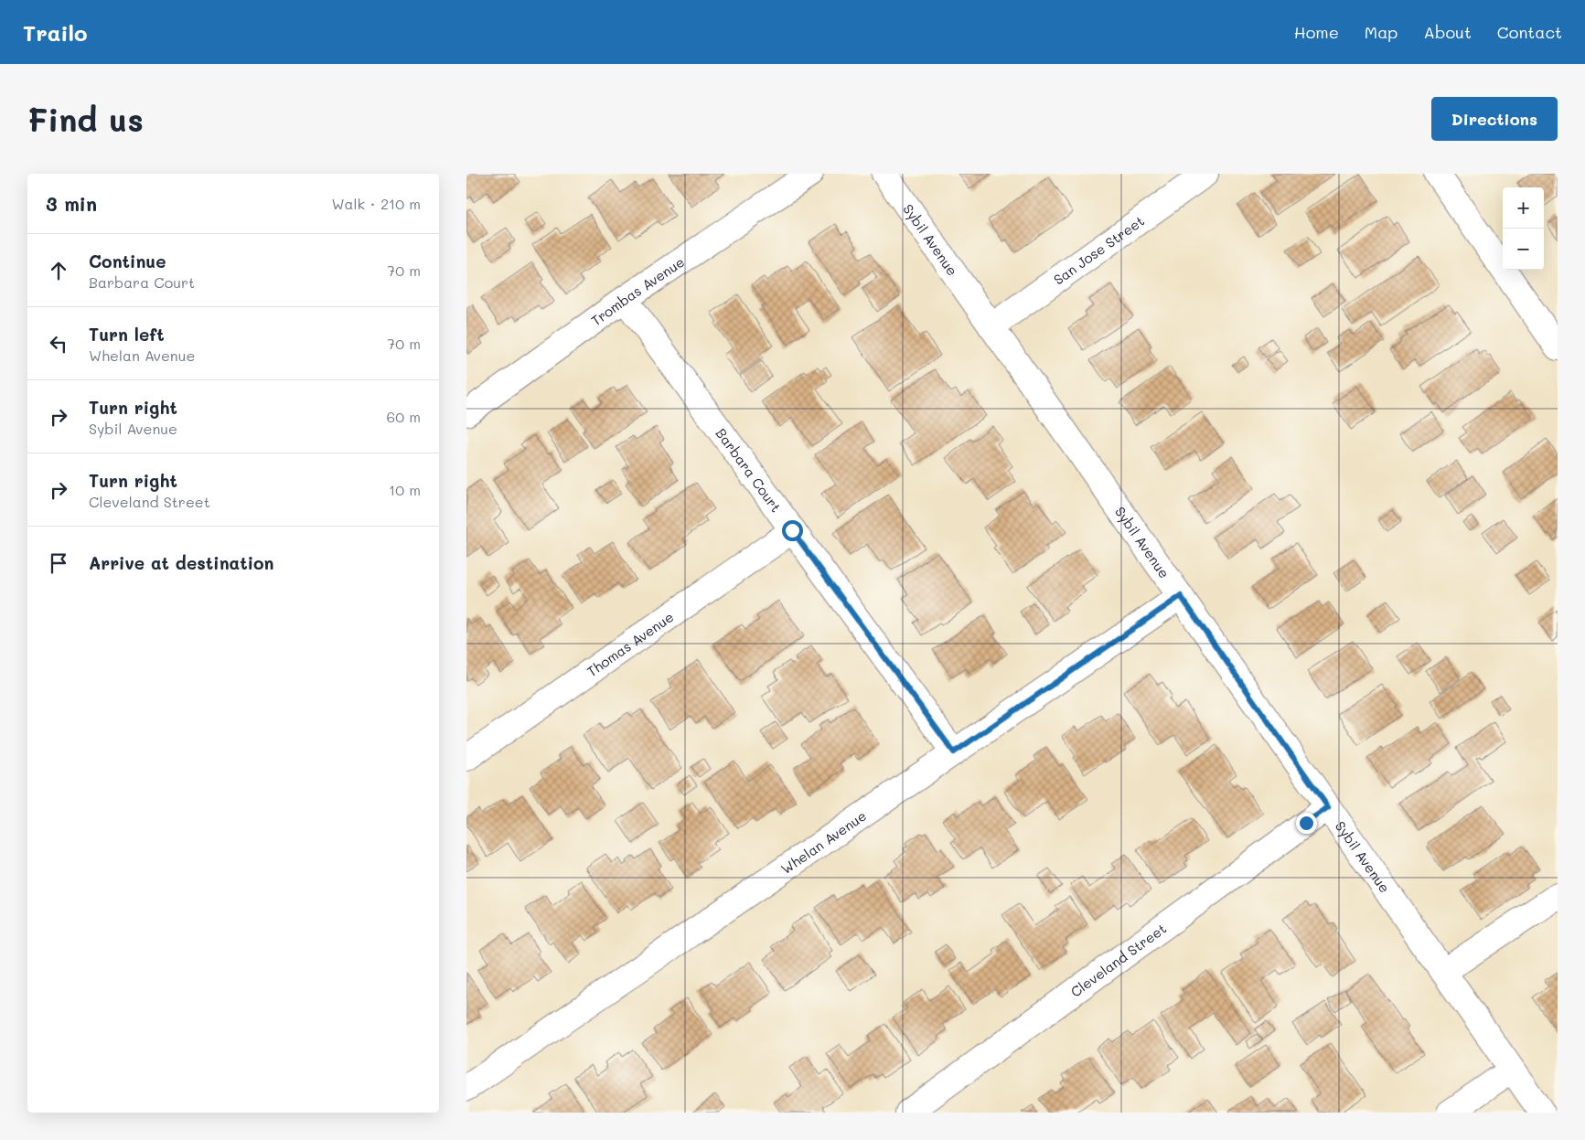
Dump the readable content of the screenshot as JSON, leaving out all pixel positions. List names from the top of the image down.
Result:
{
  "streets": {
    "street": [
      "Sybil Avenue",
      "San Jose Street",
      "Trombas Avenue",
      "Barbara Court",
      "Thomas Avenue",
      "Whelan Avenue",
      "Cleveland Street"
    ]
  },
  "crossings": [
    ["Sybil Avenue", "San Jose Street"],
    ["Sybil Avenue", "Whelan Avenue"],
    ["Sybil Avenue", "Cleveland Street"],
    ["Trombas Avenue", "Barbara Court"],
    ["Barbara Court", "Thomas Avenue"],
    ["Barbara Court", "Whelan Avenue"]
  ],
  "page": {
    "header": "Trailo",
    "nav": [
      "Home",
      "Map",
      "About",
      "Contact"
    ],
    "buttons": "Directions",
    "title": "Find us",
    "heading": ["3 min", "Walk · 210 m"],
    "map_buttons": ["+", "−"],
    "list": [
      ["Continue", "Barbara Court", "70 m"],
      ["Turn left", "Whelan Avenue", "70 m"],
      ["Turn right", "Sybil Avenue", "60 m"],
      ["Turn right", "Cleveland Street", "10 m"],
      "Arrive at destination"
    ]
  }
}
